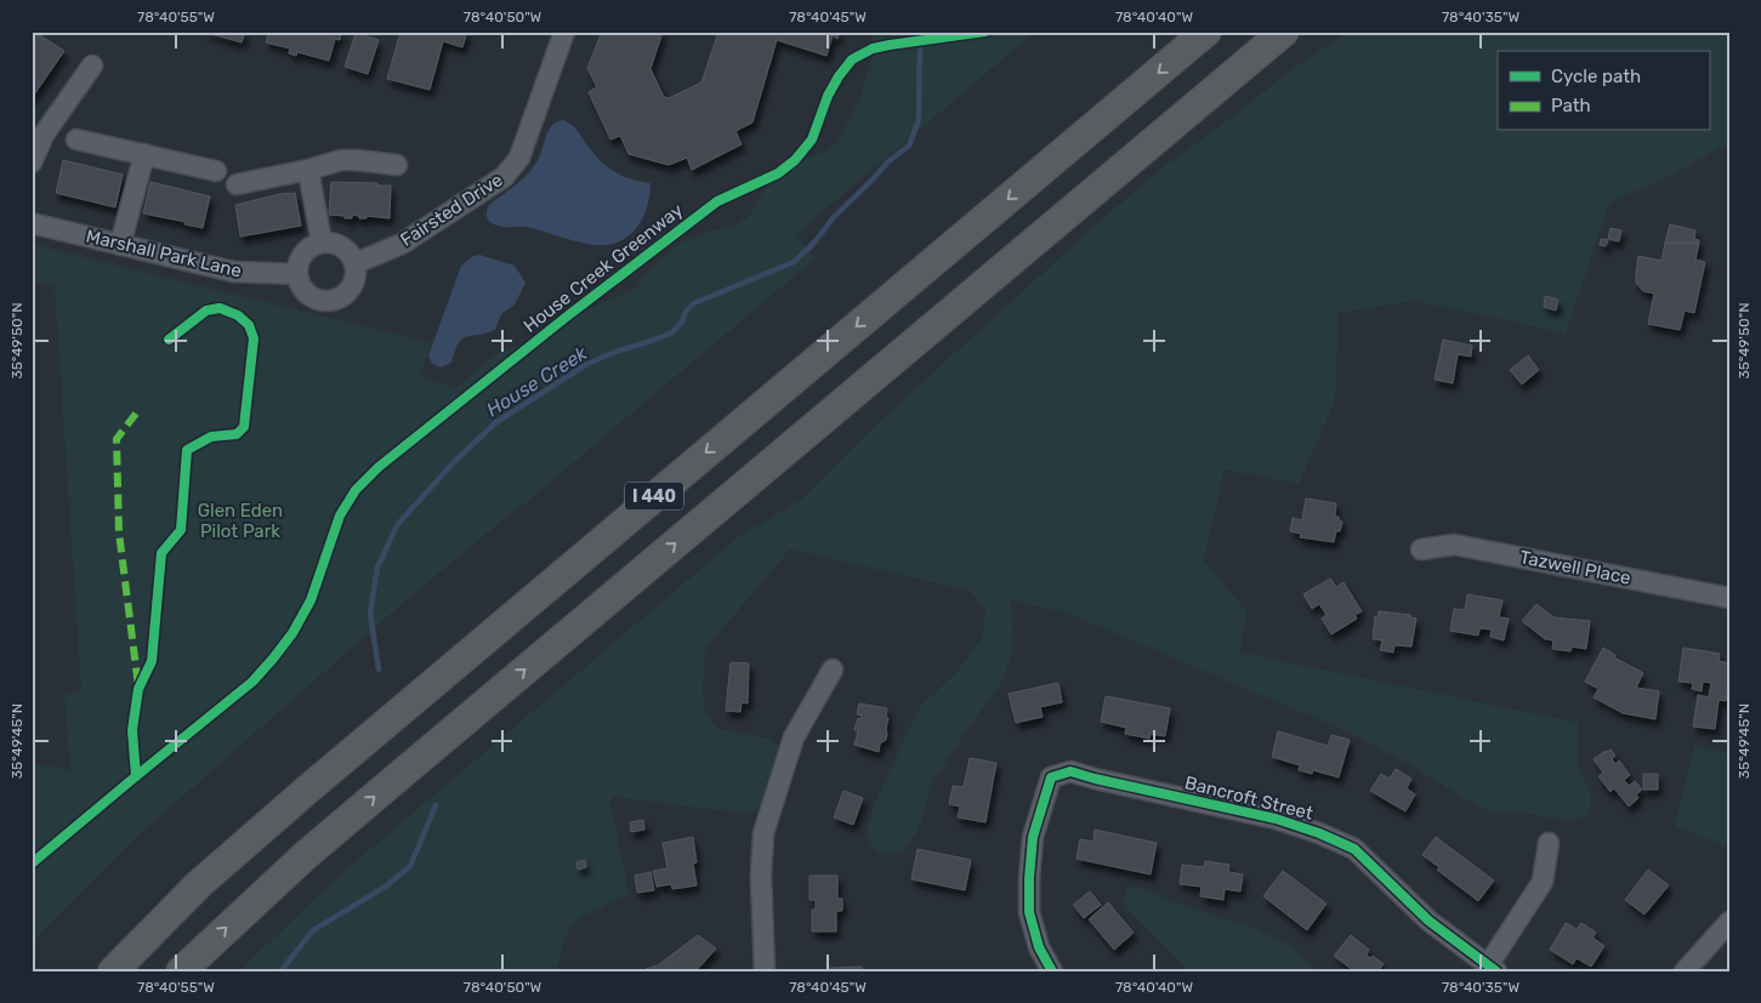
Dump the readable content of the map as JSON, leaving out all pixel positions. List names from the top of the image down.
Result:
{
  "streets": {
    "highway": ["I 440"],
    "street": [
      "Fairsted Drive",
      "Marshall Park Lane",
      "Tazwell Place",
      "Bancroft Street"
    ],
    "cycle path": ["House Creek Greenway"]
  },
  "crossings": [
    ["Fairsted Drive", "Marshall Park Lane"]
  ],
  "water": ["House Creek"],
  "parks": ["Glen Eden Pilot Park"],
  "legend": ["Cycle path", "Path"],
  "coordinates": [
    "78°40'55\"W",
    "78°40'50\"W",
    "78°40'45\"W",
    "78°40'40\"W",
    "78°40'35\"W",
    "35°49'50\"N",
    "35°49'45\"N"
  ]
}
